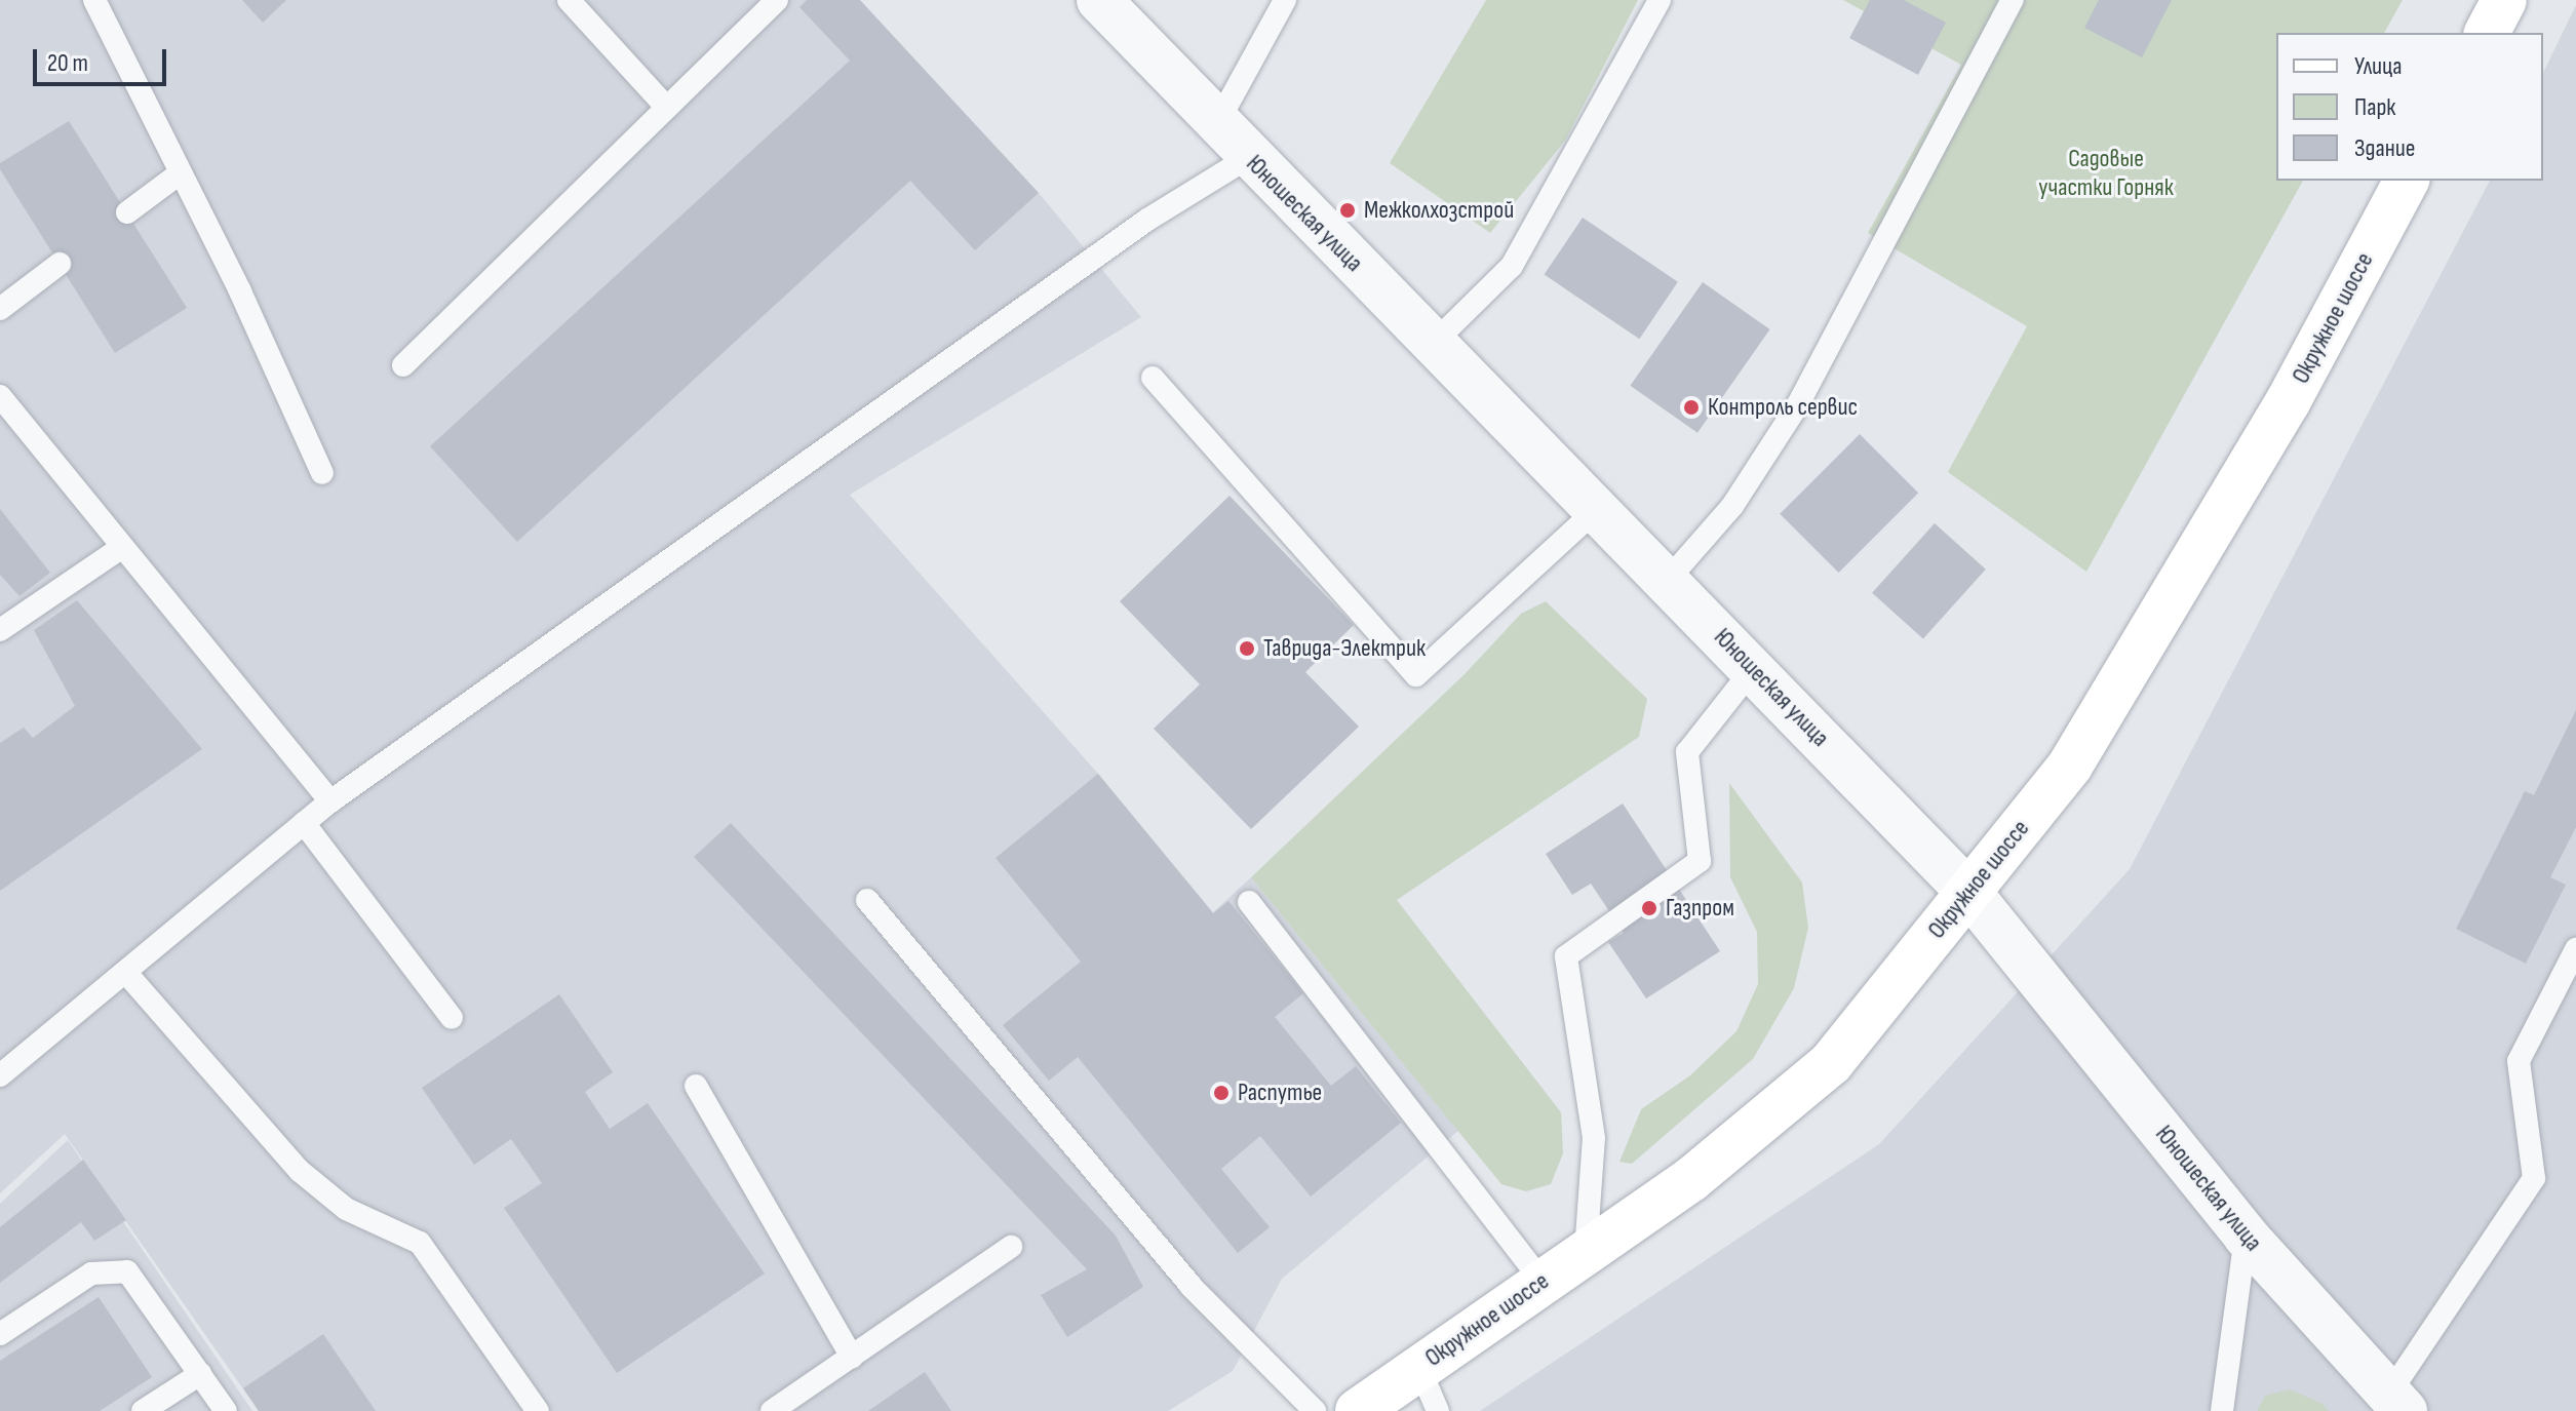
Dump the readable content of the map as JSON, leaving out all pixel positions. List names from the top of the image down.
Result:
{
  "streets": {
    "main road": ["Окружное шоссе"],
    "street": ["Юношеская улица"]
  },
  "crossings": [
    ["Юношеская улица", "Окружное шоссе"]
  ],
  "parks": ["Садовые участки Горняк"],
  "places": [
    "Межколхозстрой",
    "Контроль сервис",
    "Таврида-Электрик",
    "Газпром",
    "Распутье"
  ],
  "legend": ["Улица", "Парк", "Здание"],
  "scale_bar": "20 m"
}
